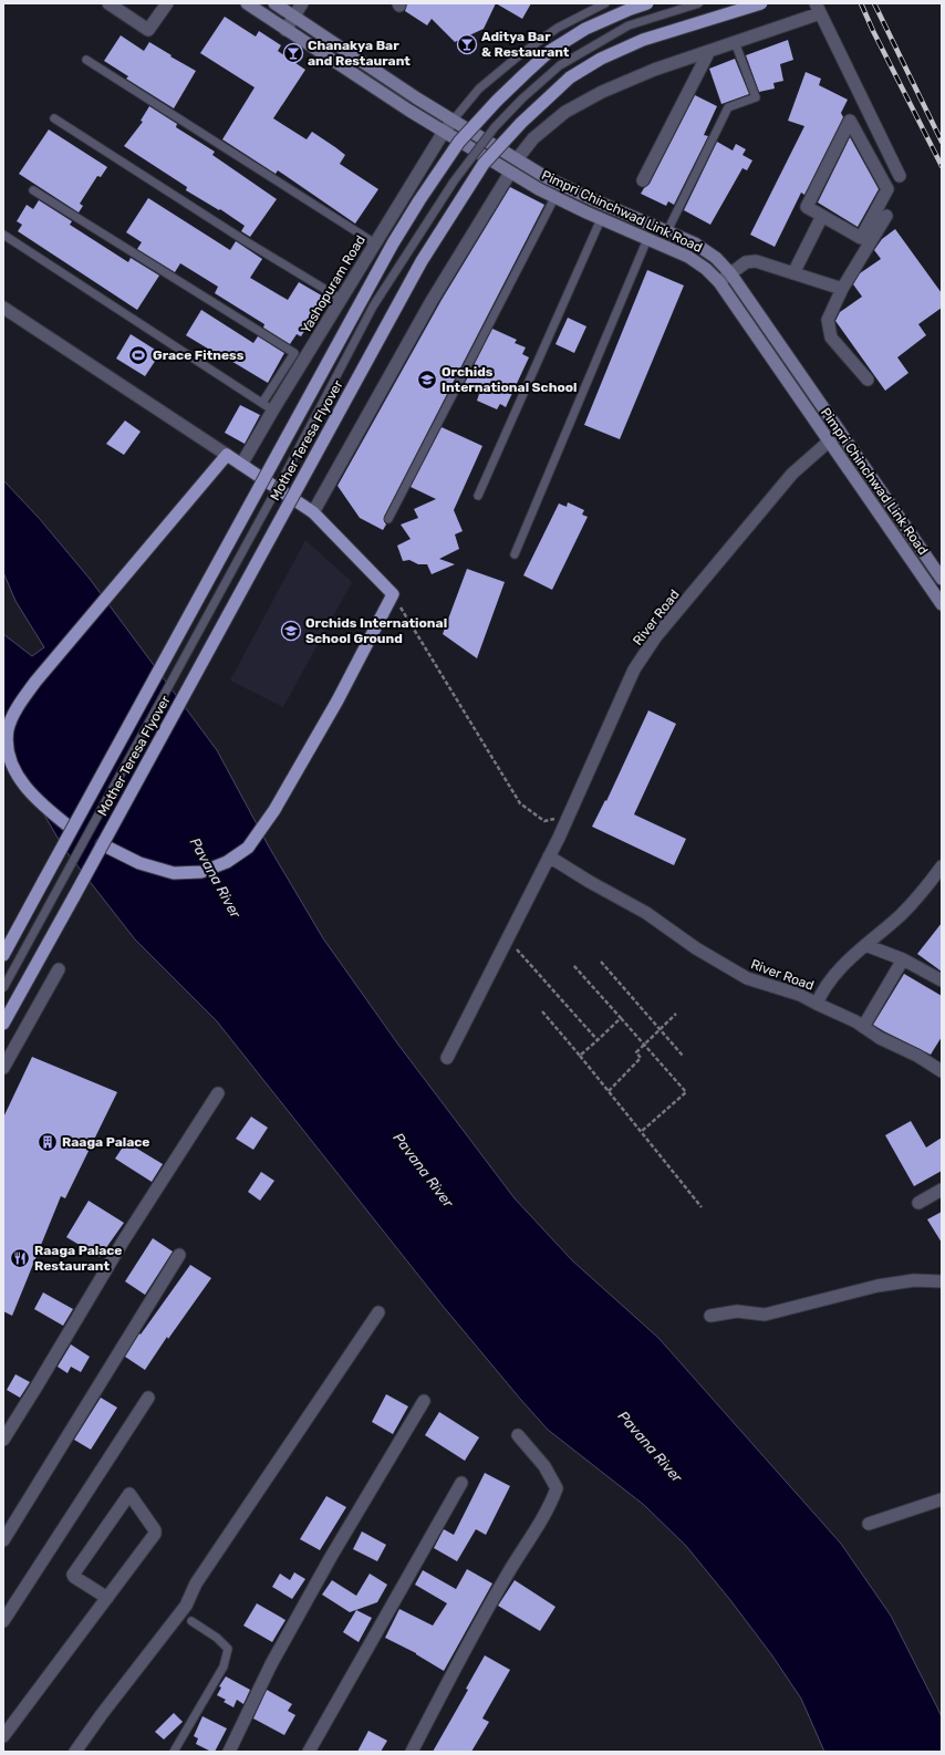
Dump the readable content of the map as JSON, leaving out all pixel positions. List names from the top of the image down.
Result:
{
  "streets": {
    "main road": ["Pimpri Chinchwad Link Road", "Mother Teresa Flyover"],
    "street": ["Yashopuram Road", "River Road"]
  },
  "crossings": [
    ["Pimpri Chinchwad Link Road", "Yashopuram Road"],
    ["Pimpri Chinchwad Link Road", "River Road"]
  ],
  "water": ["Pavana River"],
  "places": {
    "bar": ["Aditya Bar & Restaurant", "Chanakya Bar and Restaurant"],
    "sports": ["Grace Fitness"],
    "school or university": ["Orchids International School", "Orchids International School Ground"],
    "building": ["Raaga Palace"],
    "restaurant": ["Raaga Palace Restaurant"]
  }
}
